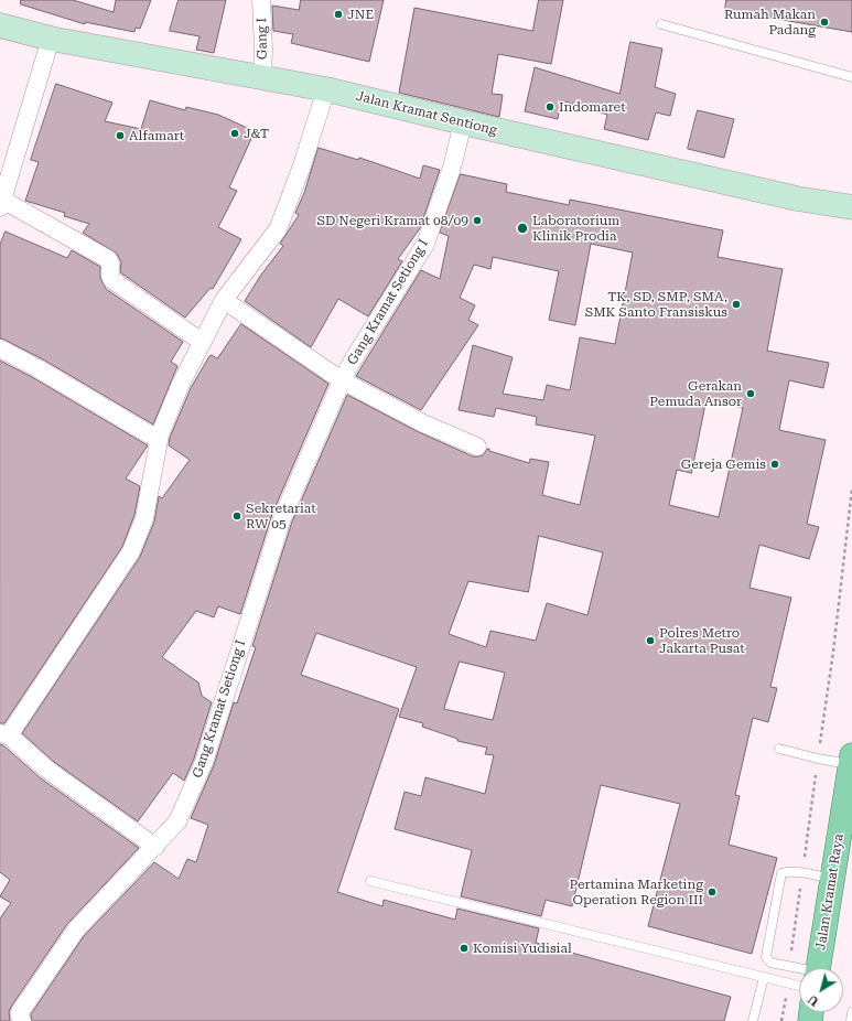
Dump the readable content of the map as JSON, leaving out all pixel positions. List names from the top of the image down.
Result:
{
  "streets": {
    "main road": ["Jalan Kramat Raya"],
    "street": ["Gang I", "Jalan Kramat Sentiong", "Gang Kramat Setiong I"]
  },
  "crossings": [
    ["Gang I", "Jalan Kramat Sentiong"],
    ["Jalan Kramat Sentiong", "Gang Kramat Setiong I"]
  ],
  "places": [
    "JNE",
    "Rumah Makan Padang",
    "Indomaret",
    "J&T",
    "Alfamart",
    "SD Negeri Kramat 08/09",
    "Laboratorium Klinik Prodia",
    "TK, SD, SMP, SMA, SMK Santo Fransiskus",
    "Gerakan Pemuda Ansor",
    "Gereja Gemis",
    "Sekretariat RW 05",
    "Polres Metro Jakarta Pusat",
    "Pertamina Marketing Operation Region III",
    "Komisi Yudisial"
  ],
  "north": "bottom left"
}
